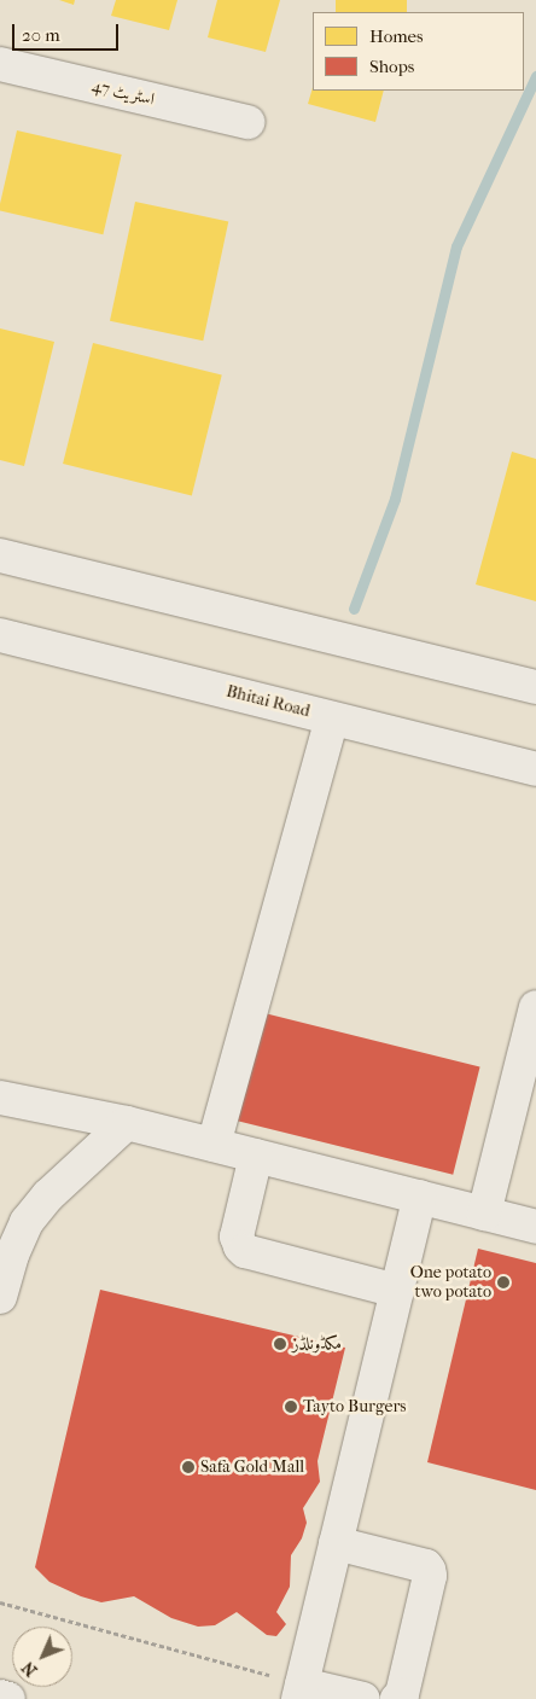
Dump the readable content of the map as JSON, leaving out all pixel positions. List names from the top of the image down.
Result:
{
  "streets": {
    "street": ["اسٹریٹ 47", "Bhitai Road"]
  },
  "places": [
    "One potato two potato",
    "مکڈونلڈز",
    "Tayto Burgers",
    "Safa Gold Mall"
  ],
  "legend": ["Homes", "Shops"],
  "scale_bar": "20 m",
  "north": "bottom left"
}
